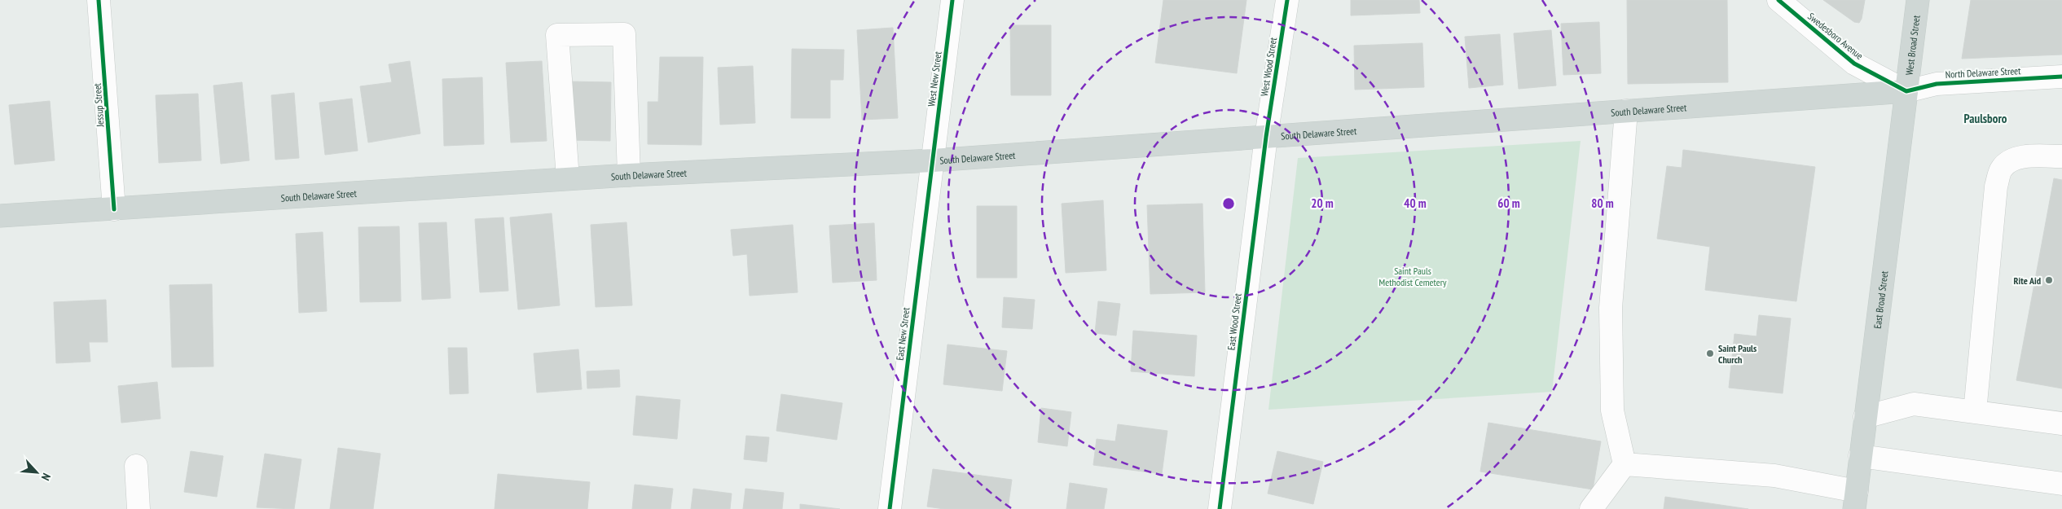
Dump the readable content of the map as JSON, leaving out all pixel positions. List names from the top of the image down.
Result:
{
  "streets": {
    "main road": ["West Broad Street", "South Delaware Street", "East Broad Street"],
    "street": [
      "Swedesboro Avenue",
      "West Wood Street",
      "North Delaware Street",
      "West New Street",
      "Jessup Street",
      "East Wood Street",
      "East New Street"
    ]
  },
  "crossings": [
    ["Swedesboro Avenue", "West Broad Street"],
    ["Swedesboro Avenue", "North Delaware Street"],
    ["Swedesboro Avenue", "South Delaware Street"],
    ["Swedesboro Avenue", "East Broad Street"],
    ["West Broad Street", "North Delaware Street"],
    ["West Broad Street", "South Delaware Street"],
    ["West Broad Street", "East Broad Street"],
    ["West Wood Street", "South Delaware Street"],
    ["West Wood Street", "East Wood Street"],
    ["North Delaware Street", "South Delaware Street"],
    ["North Delaware Street", "East Broad Street"],
    ["West New Street", "South Delaware Street"],
    ["West New Street", "East New Street"],
    ["Jessup Street", "South Delaware Street"],
    ["South Delaware Street", "East Broad Street"],
    ["South Delaware Street", "East Wood Street"],
    ["South Delaware Street", "East New Street"]
  ],
  "districts": ["Paulsboro"],
  "parks": ["Saint Pauls Methodist Cemetery"],
  "places": ["Rite Aid", "Saint Pauls Church"],
  "north": "bottom right",
  "rings": [
    "20 m",
    "40 m",
    "60 m",
    "80 m"
  ]
}
